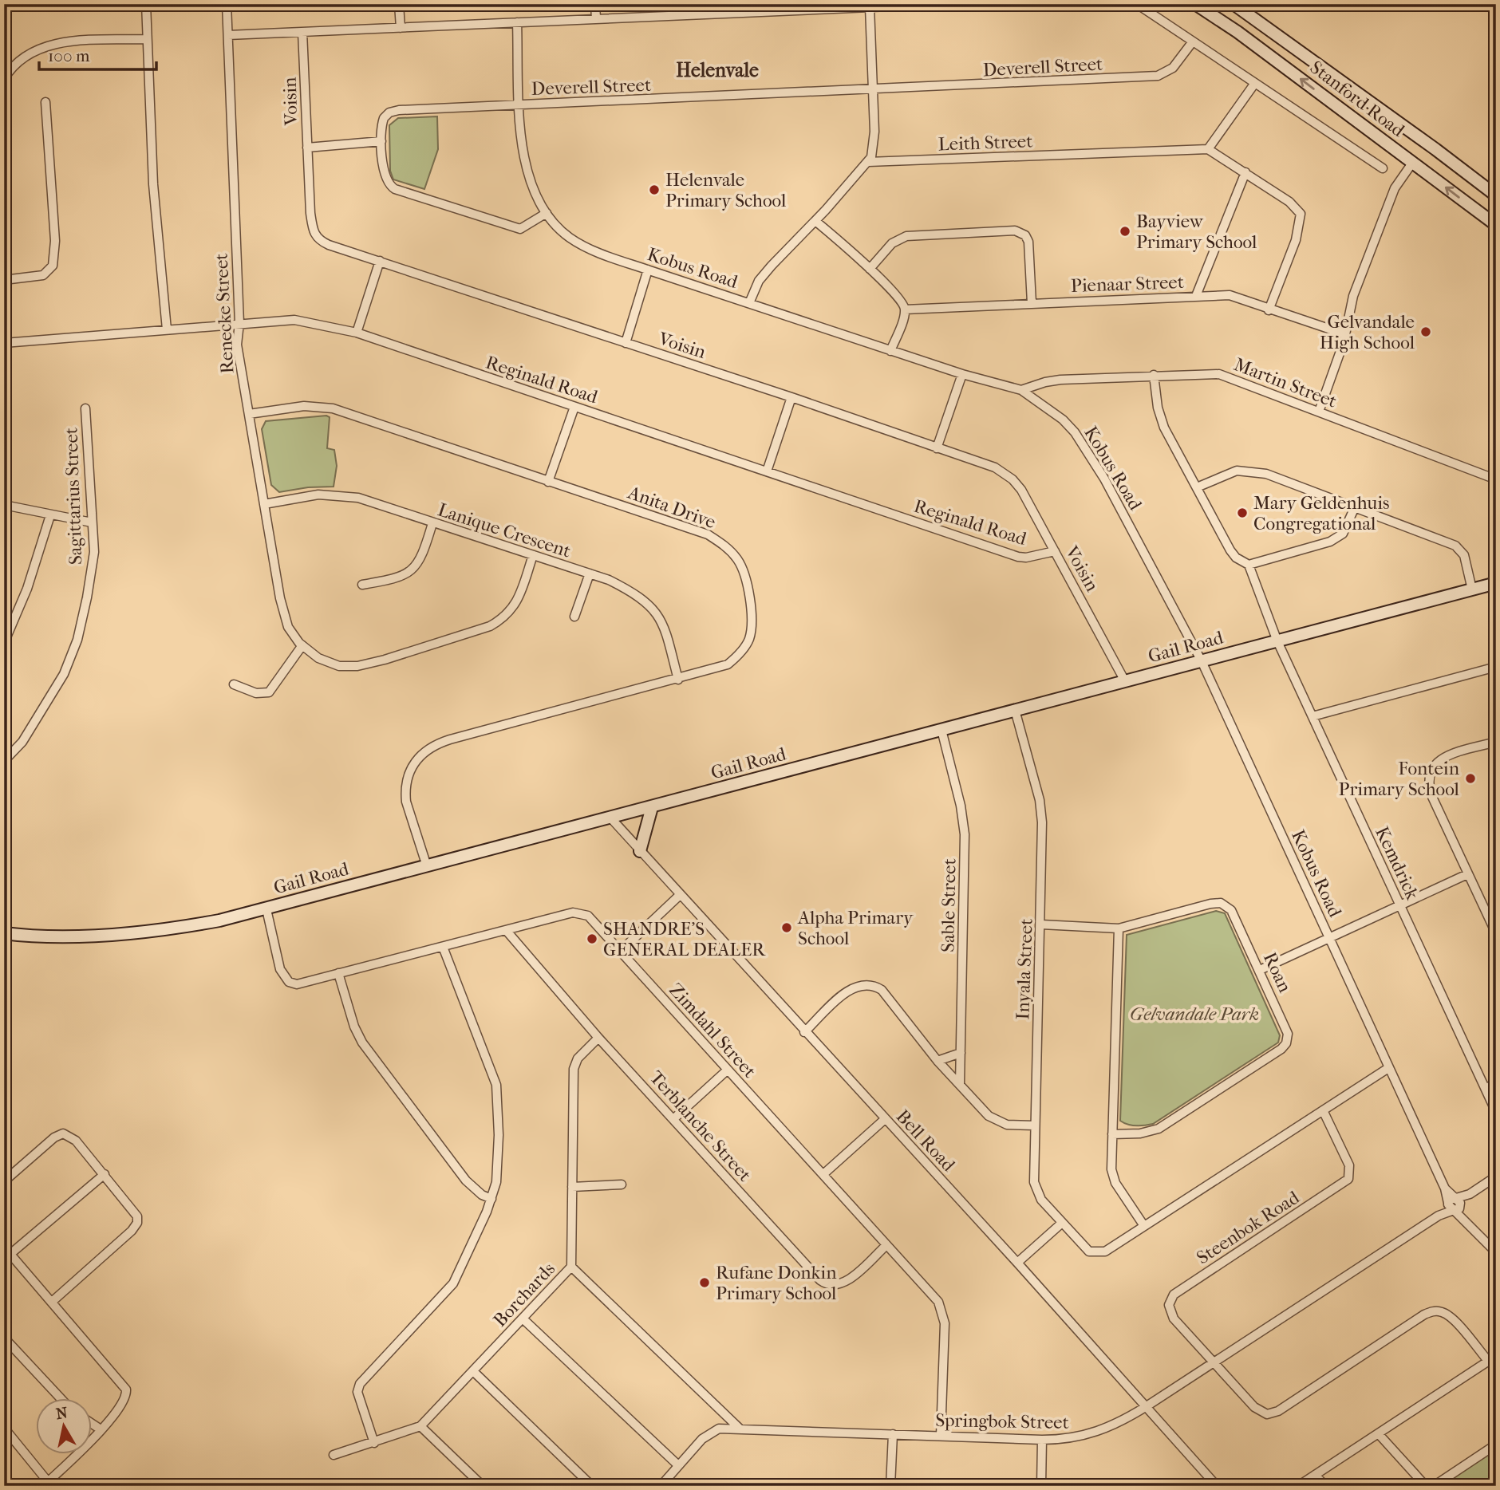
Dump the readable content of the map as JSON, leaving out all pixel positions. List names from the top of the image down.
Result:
{
  "streets": {
    "street": [
      "Deverell Street",
      "Stanford Road",
      "Voisin",
      "Leith Street",
      "Kobus Road",
      "Pienaar Street",
      "Renecke Street",
      "Reginald Road",
      "Martin Street",
      "Sagittarius Street",
      "Anita Drive",
      "Lanique Crescent",
      "Gail Road",
      "Kemdrick",
      "Sable Street",
      "Inyala Street",
      "Roan",
      "Zimdahl Street",
      "Terblanche Street",
      "Bell Road",
      "Steenbok Road",
      "Borchards",
      "Springbok Street"
    ]
  },
  "crossings": [
    ["Deverell Street", "Kobus Road"],
    ["Voisin", "Reginald Road"],
    ["Voisin", "Gail Road"],
    ["Kobus Road", "Martin Street"],
    ["Kobus Road", "Gail Road"],
    ["Kobus Road", "Springbok Street"],
    ["Renecke Street", "Reginald Road"],
    ["Renecke Street", "Anita Drive"],
    ["Renecke Street", "Lanique Crescent"],
    ["Anita Drive", "Lanique Crescent"],
    ["Anita Drive", "Gail Road"],
    ["Gail Road", "Kemdrick"],
    ["Gail Road", "Sable Street"],
    ["Gail Road", "Inyala Street"],
    ["Gail Road", "Zimdahl Street"],
    ["Gail Road", "Bell Road"],
    ["Inyala Street", "Roan"],
    ["Zimdahl Street", "Terblanche Street"],
    ["Zimdahl Street", "Springbok Street"],
    ["Terblanche Street", "Borchards"],
    ["Bell Road", "Springbok Street"],
    ["Steenbok Road", "Springbok Street"]
  ],
  "districts": ["Helenvale"],
  "parks": ["Gelvandale Park"],
  "places": [
    "Helenvale Primary School",
    "Bayview Primary School",
    "Gelvandale High School",
    "Mary Geldenhuis Congregational",
    "Fontein Primary School",
    "Alpha Primary School",
    "SHANDRE'S GENERAL DEALER",
    "Rufane Donkin Primary School"
  ],
  "scale_bar": "100 m",
  "north": "top"
}
